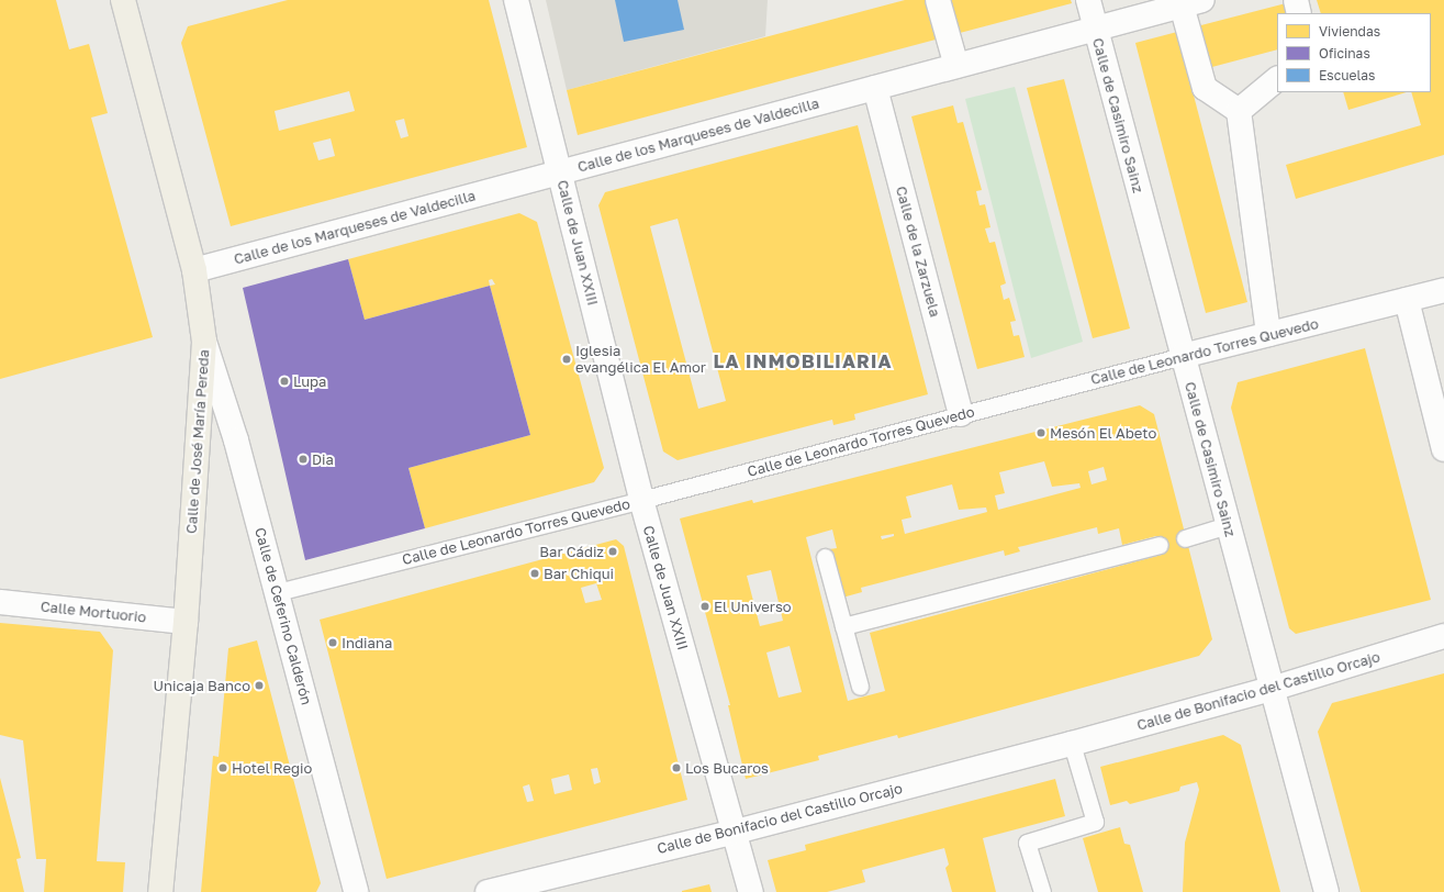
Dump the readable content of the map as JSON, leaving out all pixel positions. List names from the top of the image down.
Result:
{
  "streets": {
    "highway": ["Calle de José María Pereda"],
    "street": [
      "Calle de Casimiro Sainz",
      "Calle de los Marqueses de Valdecilla",
      "Calle de Juan XXIII",
      "Calle de la Zarzuela",
      "Calle de Leonardo Torres Quevedo",
      "Calle Mortuorio",
      "Calle de Ceferino Calderón",
      "Calle de Bonifacio del Castillo Orcajo"
    ]
  },
  "crossings": [
    ["Calle de Casimiro Sainz", "Calle de los Marqueses de Valdecilla"],
    ["Calle de Casimiro Sainz", "Calle de Leonardo Torres Quevedo"],
    ["Calle de Casimiro Sainz", "Calle de Bonifacio del Castillo Orcajo"],
    ["Calle de los Marqueses de Valdecilla", "Calle de Juan XXIII"],
    ["Calle de los Marqueses de Valdecilla", "Calle de la Zarzuela"],
    ["Calle de los Marqueses de Valdecilla", "Calle de José María Pereda"],
    ["Calle de Juan XXIII", "Calle de Leonardo Torres Quevedo"],
    ["Calle de Juan XXIII", "Calle de Bonifacio del Castillo Orcajo"],
    ["Calle de la Zarzuela", "Calle de Leonardo Torres Quevedo"],
    ["Calle de Leonardo Torres Quevedo", "Calle de Ceferino Calderón"],
    ["Calle de José María Pereda", "Calle Mortuorio"],
    ["Calle de José María Pereda", "Calle de Ceferino Calderón"]
  ],
  "districts": ["LA INMOBILIARIA"],
  "places": [
    "Iglesia evangélica El Amor",
    "Lupa",
    "Mesón El Abeto",
    "Dia",
    "Bar Cádiz",
    "Bar Chiqui",
    "El Universo",
    "Indiana",
    "Unicaja Banco",
    "Hotel Regio",
    "Los Bucaros"
  ],
  "legend": ["Viviendas", "Oficinas", "Escuelas"]
}
